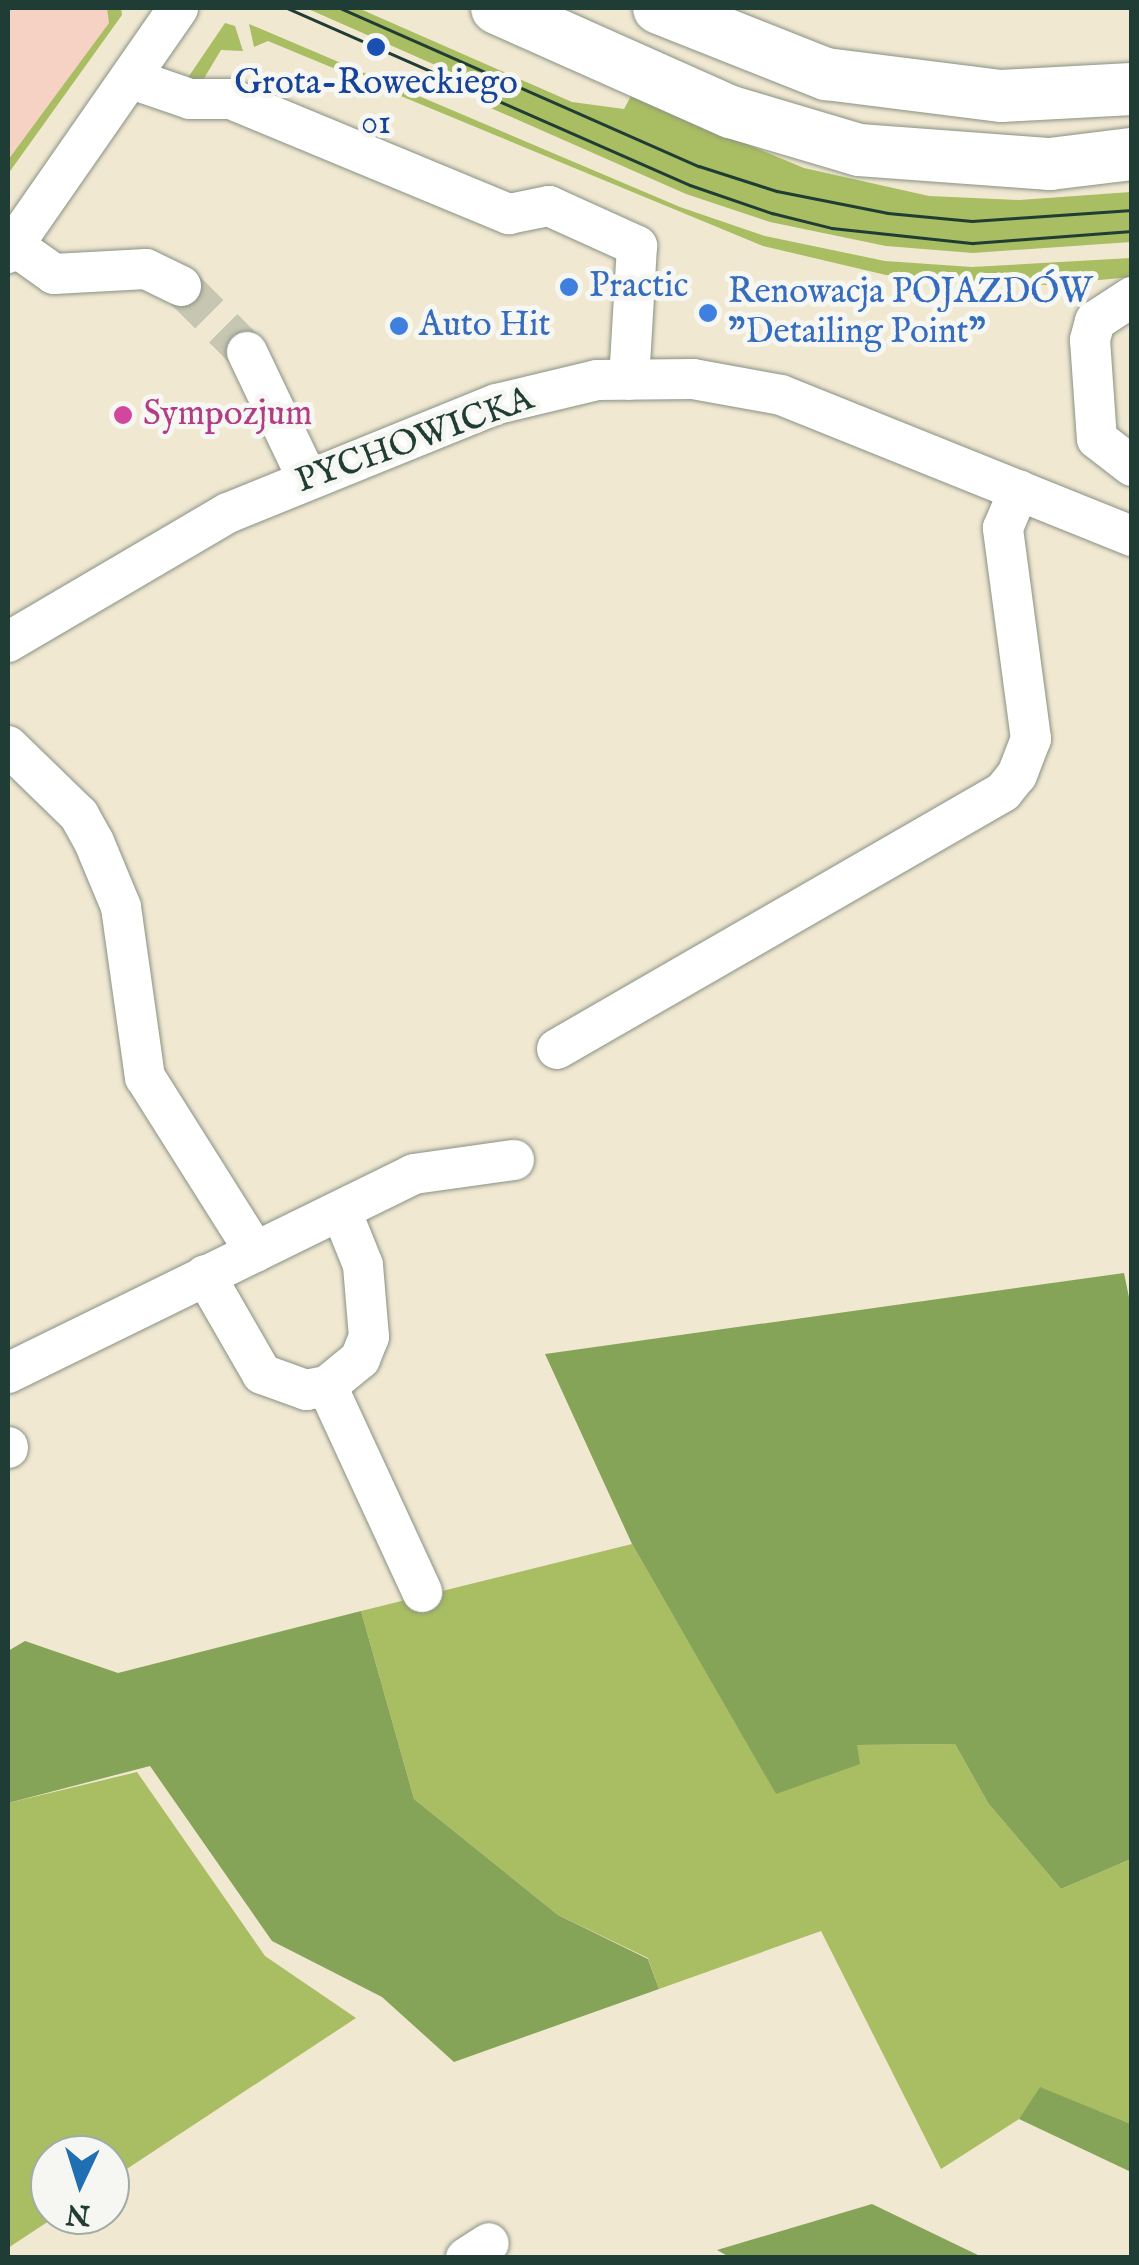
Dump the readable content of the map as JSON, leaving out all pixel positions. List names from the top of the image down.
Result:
{
  "streets": {
    "street": ["PYCHOWICKA"]
  },
  "places": [
    "Grota-Roweckiego 01",
    "Practic",
    "Renowacja POJAZDÓW \"Detailing Point\"",
    "Auto Hit",
    "Sympozjum"
  ],
  "north": "bottom"
}
